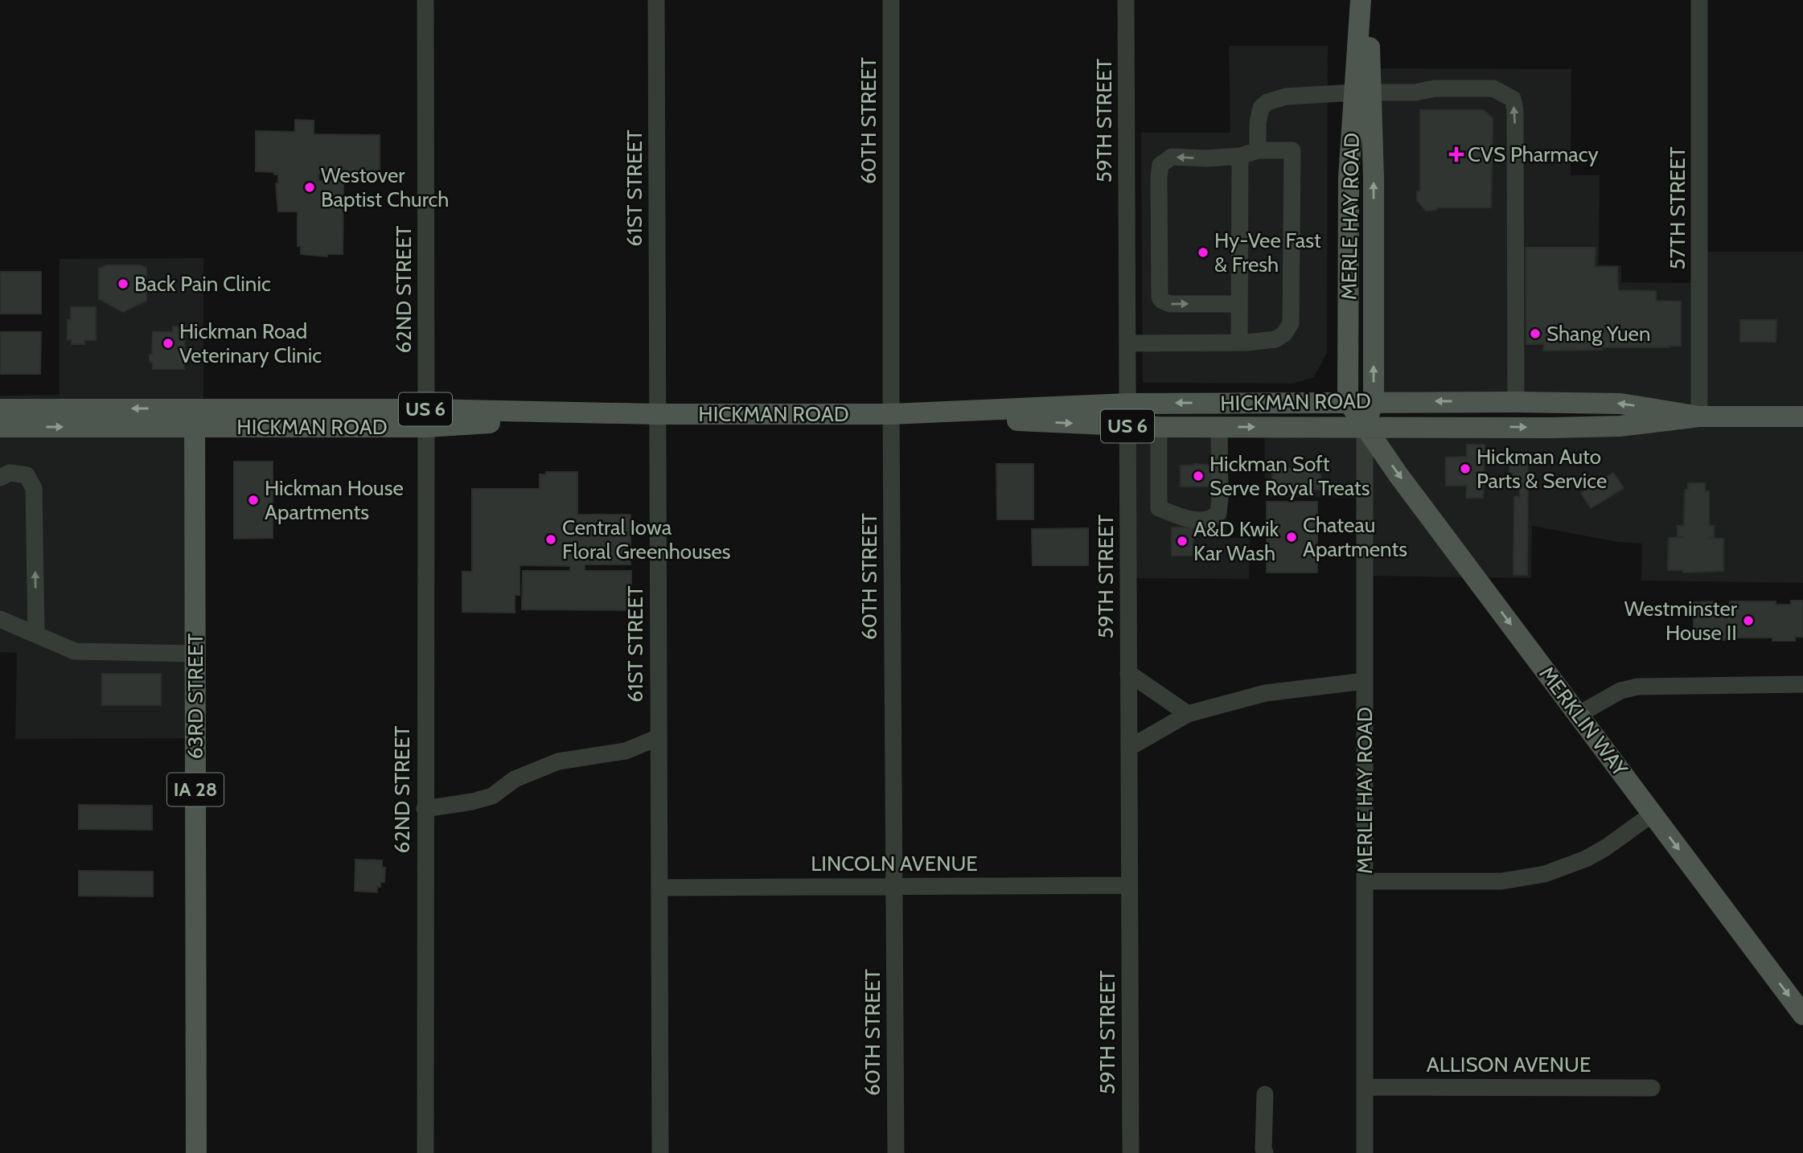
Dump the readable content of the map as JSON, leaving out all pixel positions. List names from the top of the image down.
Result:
{
  "streets": {
    "main road": [
      "MERLE HAY ROAD",
      "HICKMAN ROAD",
      "US 6",
      "63RD STREET",
      "MERKLIN WAY",
      "IA 28"
    ],
    "street": [
      "60TH STREET",
      "59TH STREET",
      "61ST STREET",
      "57TH STREET",
      "62ND STREET",
      "LINCOLN AVENUE",
      "ALLISON AVENUE"
    ]
  },
  "crossings": [
    ["60TH STREET", "HICKMAN ROAD"],
    ["60TH STREET", "LINCOLN AVENUE"],
    ["59TH STREET", "HICKMAN ROAD"],
    ["59TH STREET", "LINCOLN AVENUE"],
    ["61ST STREET", "HICKMAN ROAD"],
    ["61ST STREET", "LINCOLN AVENUE"],
    ["57TH STREET", "HICKMAN ROAD"],
    ["MERLE HAY ROAD", "HICKMAN ROAD"],
    ["MERLE HAY ROAD", "US 6"],
    ["MERLE HAY ROAD", "MERKLIN WAY"],
    ["MERLE HAY ROAD", "ALLISON AVENUE"],
    ["62ND STREET", "HICKMAN ROAD"],
    ["HICKMAN ROAD", "US 6"],
    ["HICKMAN ROAD", "63RD STREET"],
    ["HICKMAN ROAD", "MERKLIN WAY"]
  ],
  "one_way": ["MERKLIN WAY"],
  "places": {
    "health": ["CVS Pharmacy"],
    "other": [
      "Westover Baptist Church",
      "Hy-Vee Fast & Fresh",
      "Back Pain Clinic",
      "Shang Yuen",
      "Hickman Road Veterinary Clinic",
      "Hickman Auto Parts & Service",
      "Hickman Soft Serve Royal Treats",
      "Hickman House Apartments",
      "Chateau Apartments",
      "Central Iowa Floral Greenhouses",
      "A&D Kwik Kar Wash",
      "Westminster House II"
    ]
  }
}
